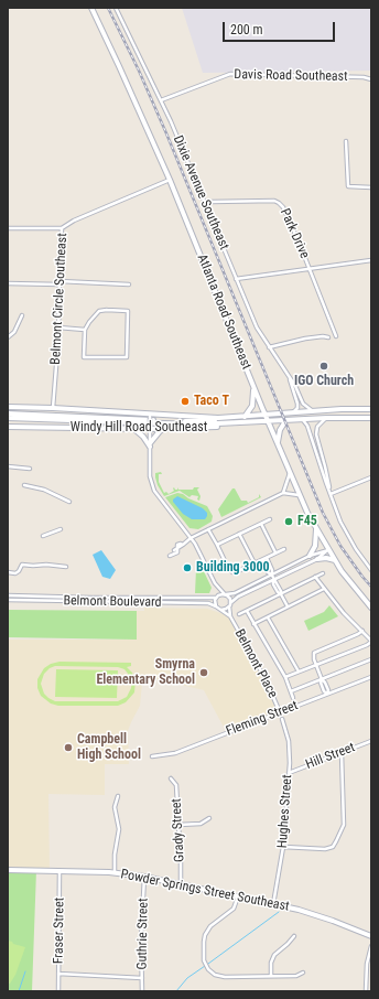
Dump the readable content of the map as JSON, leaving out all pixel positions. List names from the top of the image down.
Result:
{
  "streets": {
    "main road": ["Atlanta Road Southeast", "Windy Hill Road Southeast", "Powder Springs Street Southeast"],
    "street": [
      "Davis Road Southeast",
      "Dixie Avenue Southeast",
      "Park Drive",
      "Belmont Circle Southeast",
      "Belmont Boulevard",
      "Belmont Place",
      "Fleming Street",
      "Hill Street",
      "Hughes Street",
      "Grady Street",
      "Fraser Street",
      "Guthrie Street"
    ]
  },
  "crossings": [
    ["Davis Road Southeast", "Dixie Avenue Southeast"],
    ["Dixie Avenue Southeast", "Park Drive"],
    ["Dixie Avenue Southeast", "Windy Hill Road Southeast"],
    ["Belmont Circle Southeast", "Atlanta Road Southeast"],
    ["Belmont Circle Southeast", "Windy Hill Road Southeast"],
    ["Atlanta Road Southeast", "Windy Hill Road Southeast"],
    ["Belmont Boulevard", "Belmont Place"],
    ["Belmont Place", "Fleming Street"],
    ["Hill Street", "Hughes Street"],
    ["Hughes Street", "Powder Springs Street Southeast"],
    ["Grady Street", "Powder Springs Street Southeast"],
    ["Powder Springs Street Southeast", "Fraser Street"],
    ["Powder Springs Street Southeast", "Guthrie Street"]
  ],
  "places": [
    "IGO Church",
    "Taco T",
    "F45",
    "Building 3000",
    "Smyrna Elementary School",
    "Campbell High School"
  ],
  "scale_bar": "200 m"
}
